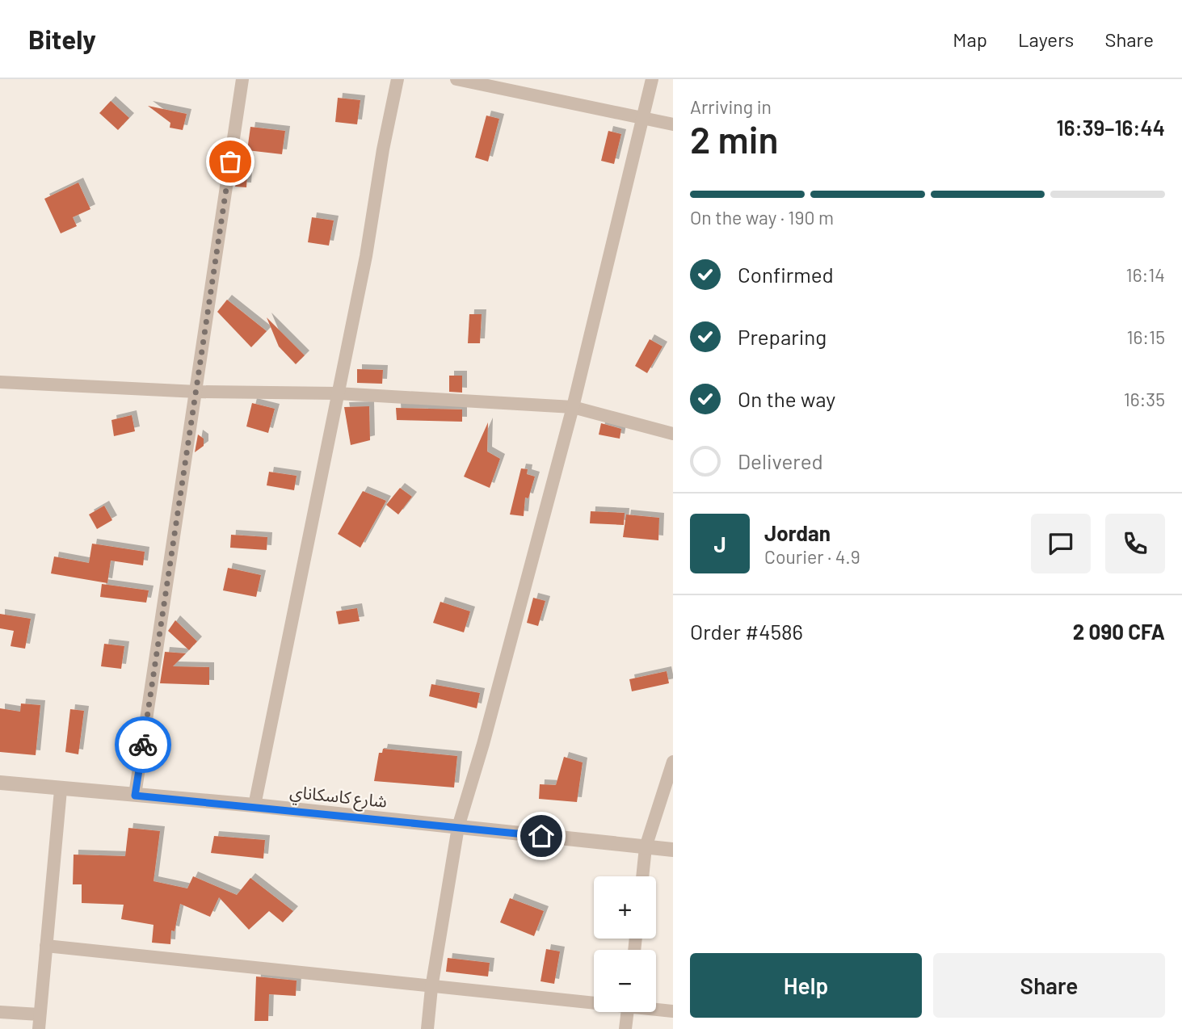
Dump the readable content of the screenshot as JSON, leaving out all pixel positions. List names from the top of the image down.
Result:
{
  "streets": {
    "street": ["شارع كاسكاناي"]
  },
  "page": {
    "header": "Bitely",
    "nav": ["Map", "Layers", "Share"],
    "heading": ["2 min", "Arriving in", "16:39–16:44"],
    "panel": [
      "Jordan",
      "Courier · 4.9",
      "Order #4586",
      "2 090 CFA"
    ],
    "bar": "On the way · 190 m",
    "list": [
      ["Confirmed", "16:14"],
      ["Preparing", "16:15"],
      ["On the way", "16:35"],
      "Delivered"
    ],
    "round": "J",
    "map_buttons": ["+", "−"],
    "buttons": ["Help", "Share"]
  }
}
